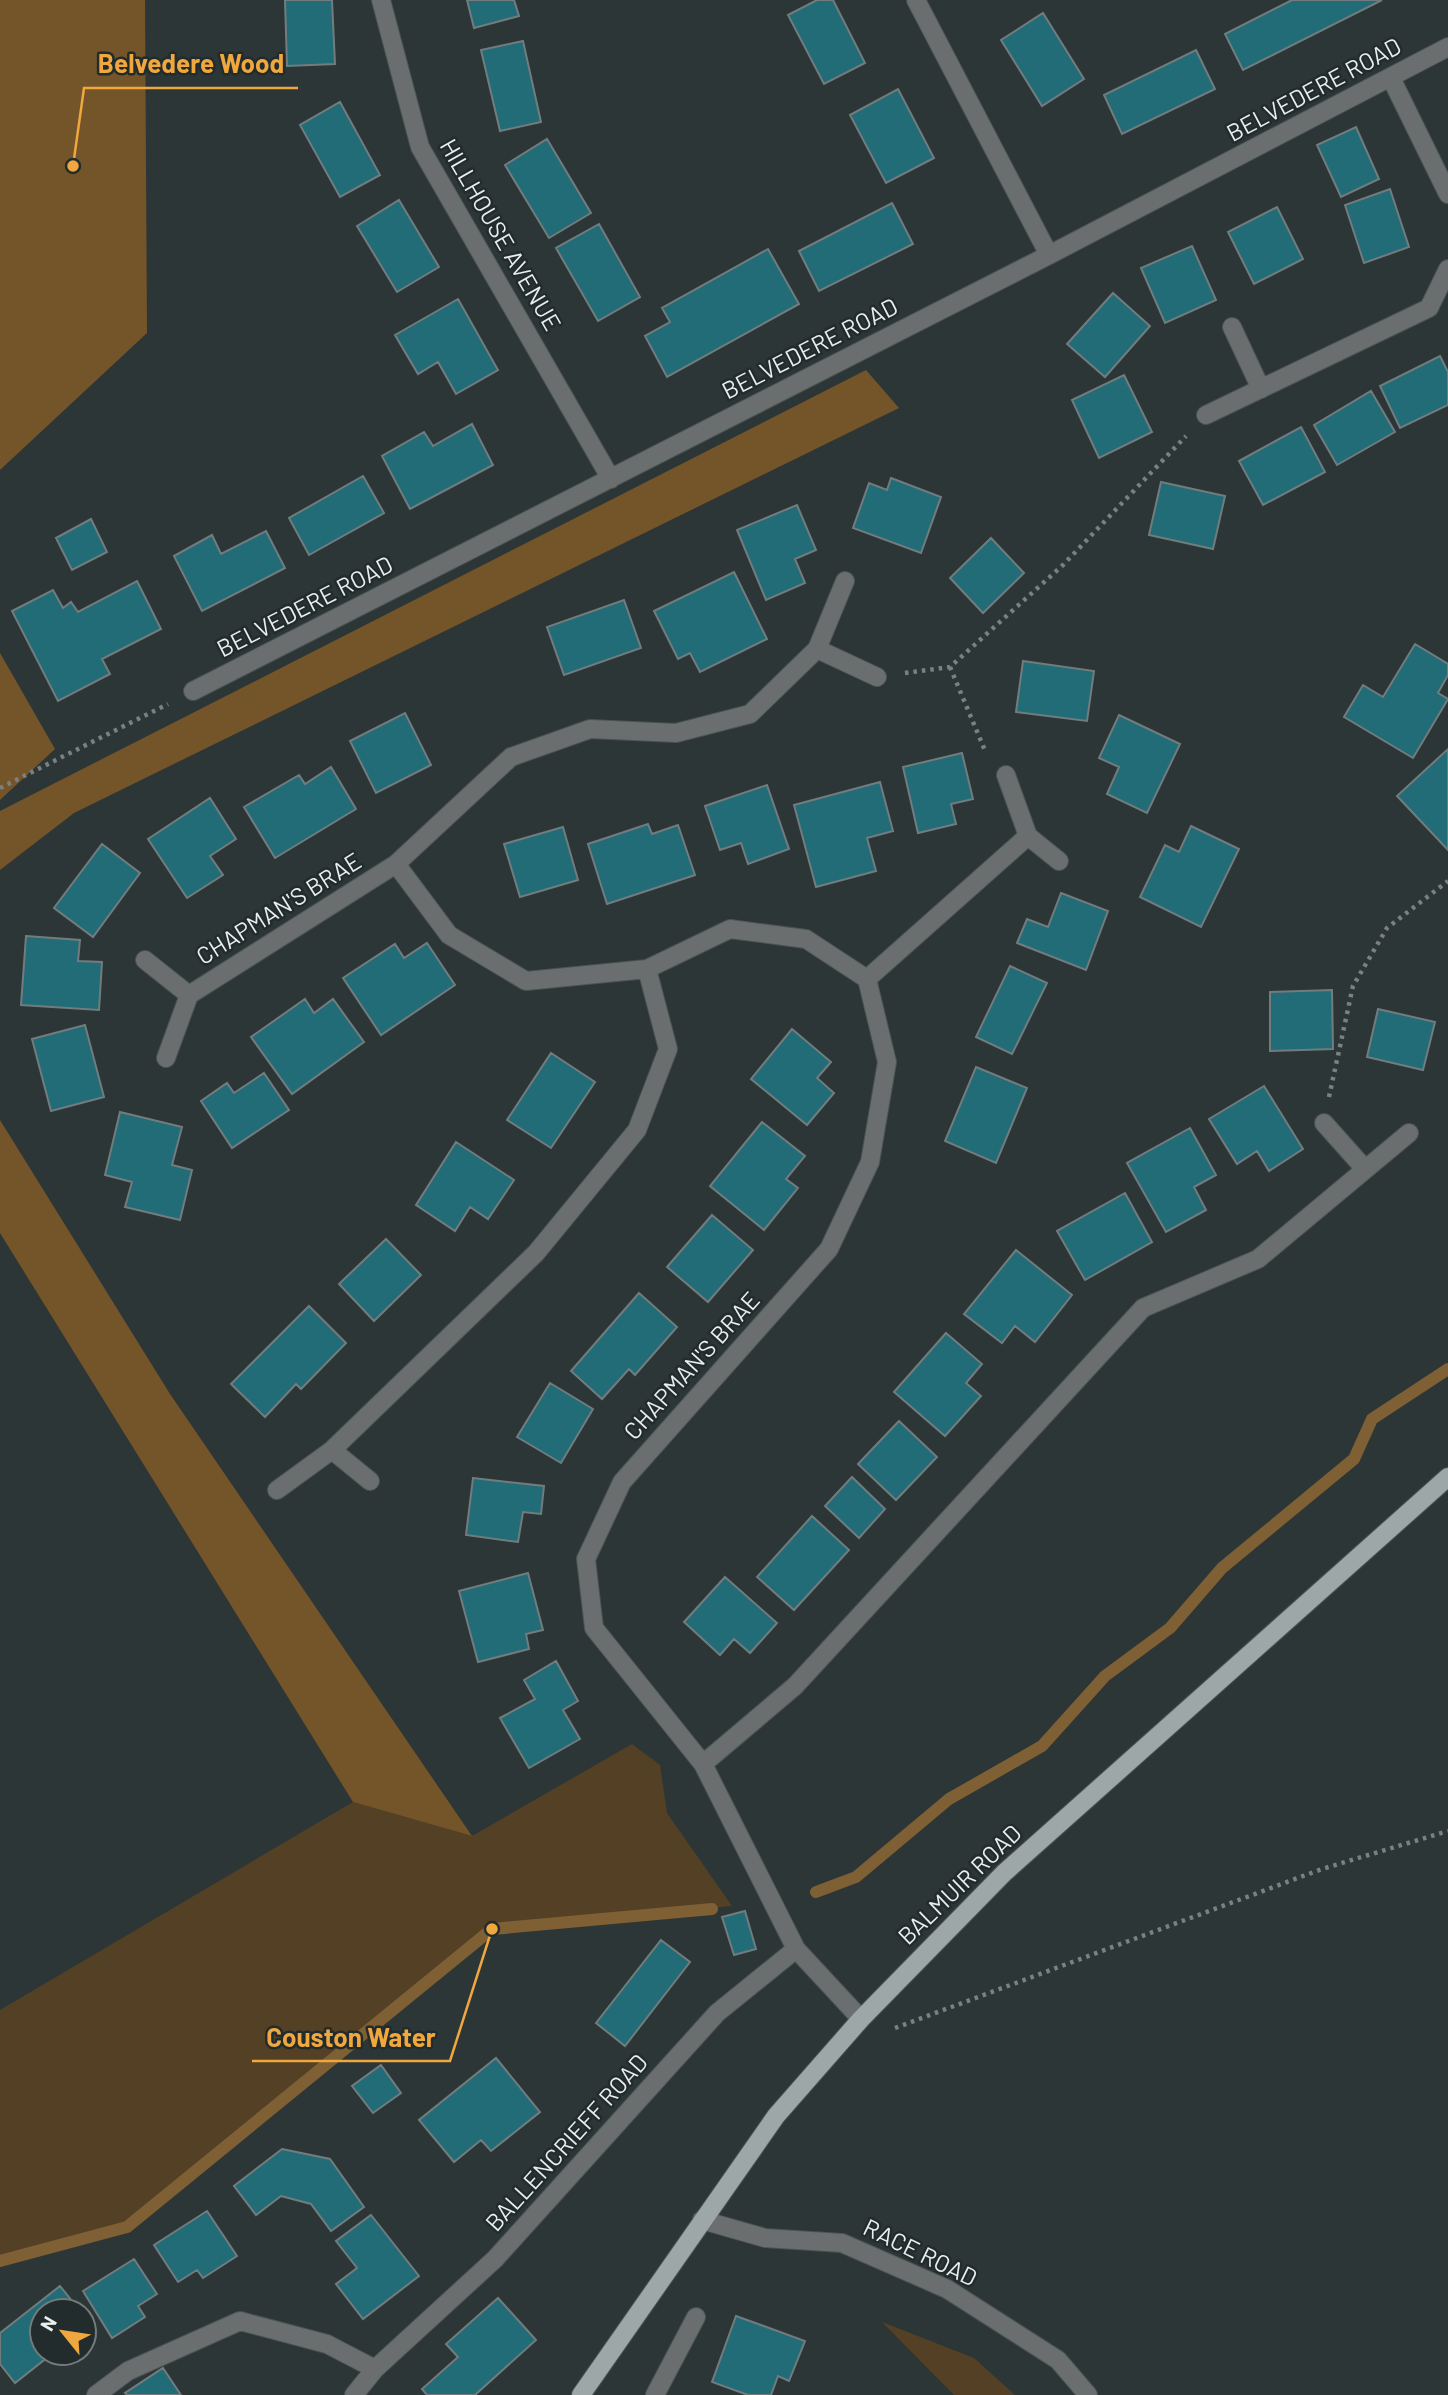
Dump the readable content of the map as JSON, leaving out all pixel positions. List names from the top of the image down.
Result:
{
  "streets": {
    "main road": ["BALMUIR ROAD"],
    "street": [
      "BELVEDERE ROAD",
      "HILLHOUSE AVENUE",
      "CHAPMAN'S BRAE",
      "BALLENCRIEFF ROAD",
      "RACE ROAD"
    ]
  },
  "crossings": [
    ["BELVEDERE ROAD", "HILLHOUSE AVENUE"],
    ["CHAPMAN'S BRAE", "BALMUIR ROAD"],
    ["CHAPMAN'S BRAE", "BALLENCRIEFF ROAD"],
    ["BALMUIR ROAD", "RACE ROAD"]
  ],
  "places": ["Belvedere Wood", "Couston Water"],
  "north": "top left"
}
